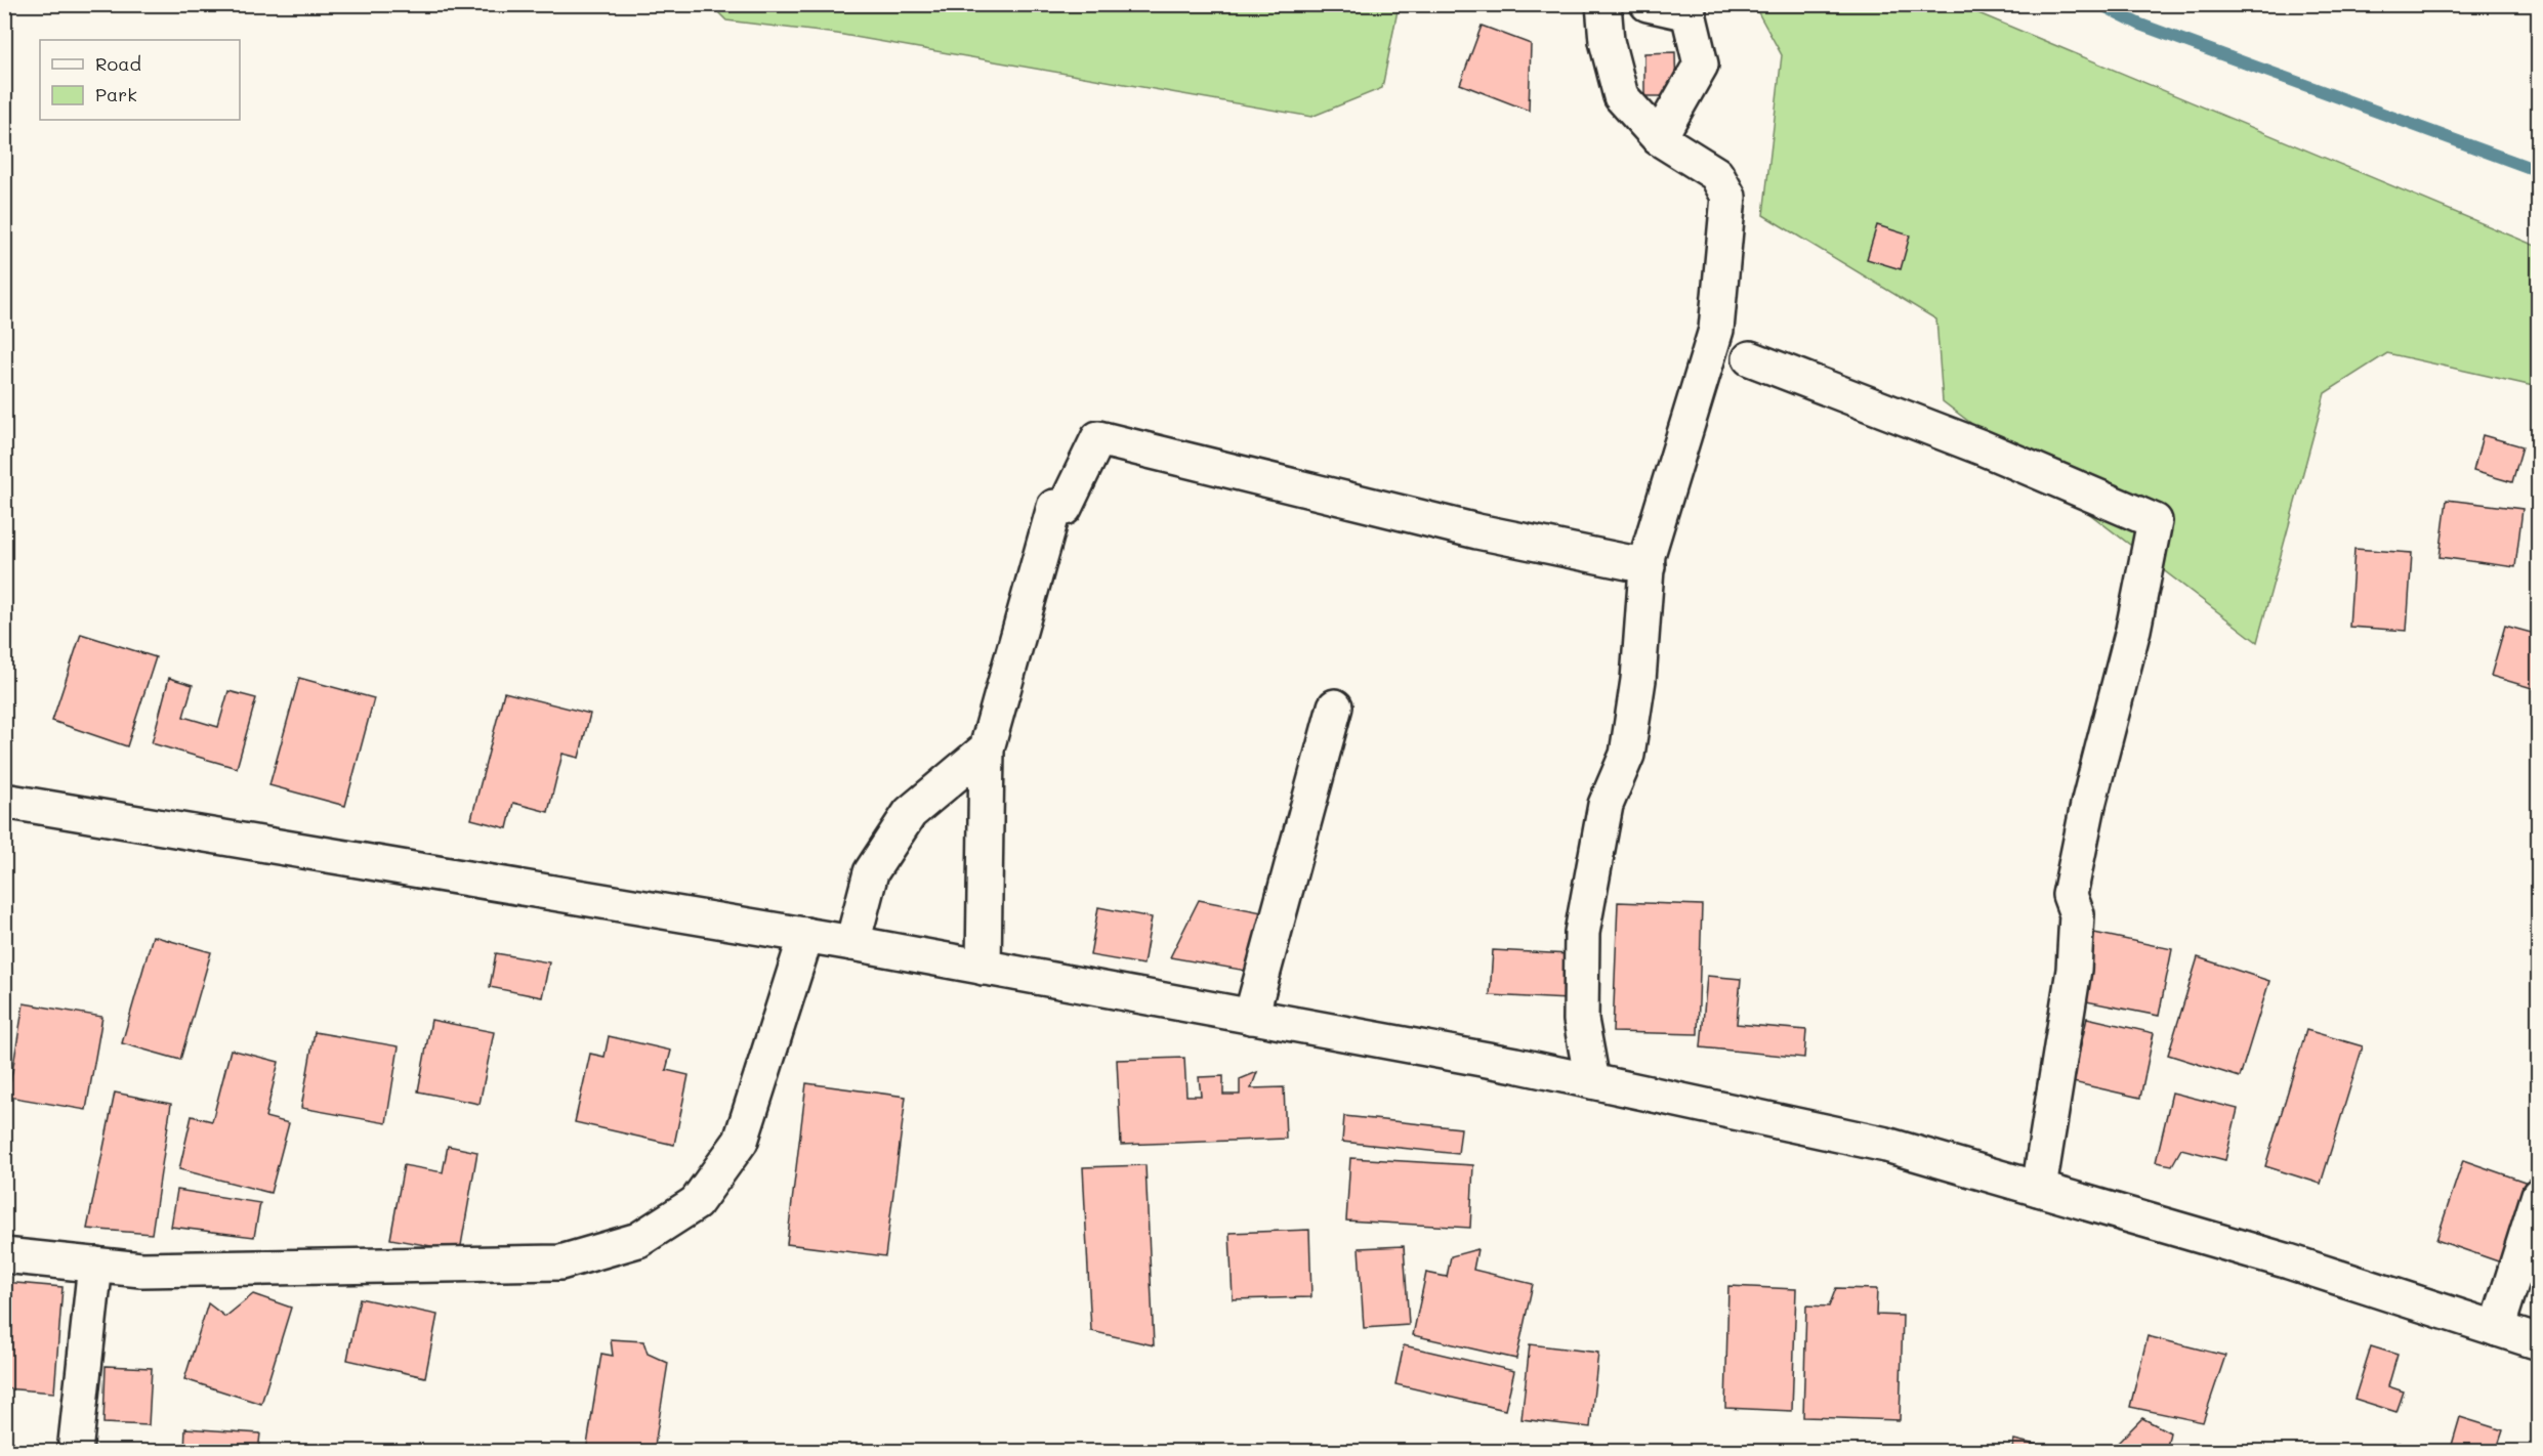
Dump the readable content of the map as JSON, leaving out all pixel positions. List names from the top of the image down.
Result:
{
  "legend": ["Road", "Park"]
}
